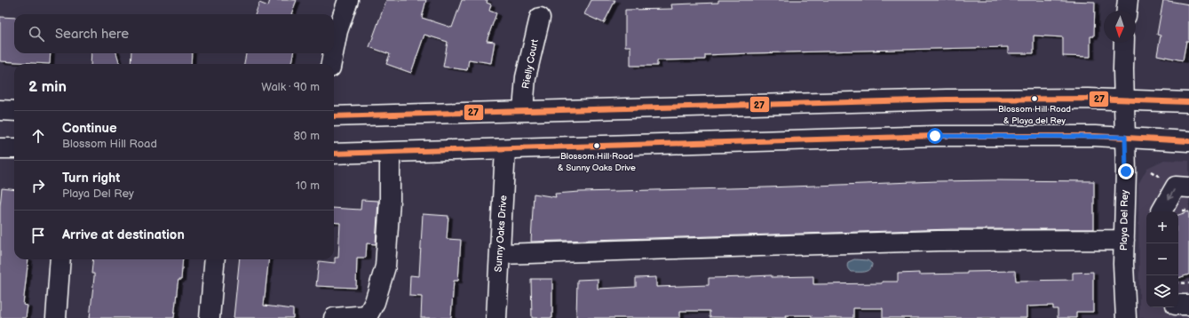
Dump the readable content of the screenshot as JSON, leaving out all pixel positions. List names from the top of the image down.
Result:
{
  "streets": {
    "main road": ["Rielly Court", "Playa Del Rey", "Sunny Oaks Drive"]
  },
  "places": ["Blossom Hill Road & Playa del Rey", "Blossom Hill Road & Sunny Oaks Drive"],
  "lines": ["transit line 27"],
  "north": "bottom",
  "page": {
    "search": "Search here",
    "heading": ["2 min", "Walk · 90 m"],
    "list": [
      ["Continue", "Blossom Hill Road", "80 m"],
      ["Turn right", "Playa Del Rey", "10 m"],
      "Arrive at destination"
    ],
    "map_buttons": ["+", "−"]
  }
}
